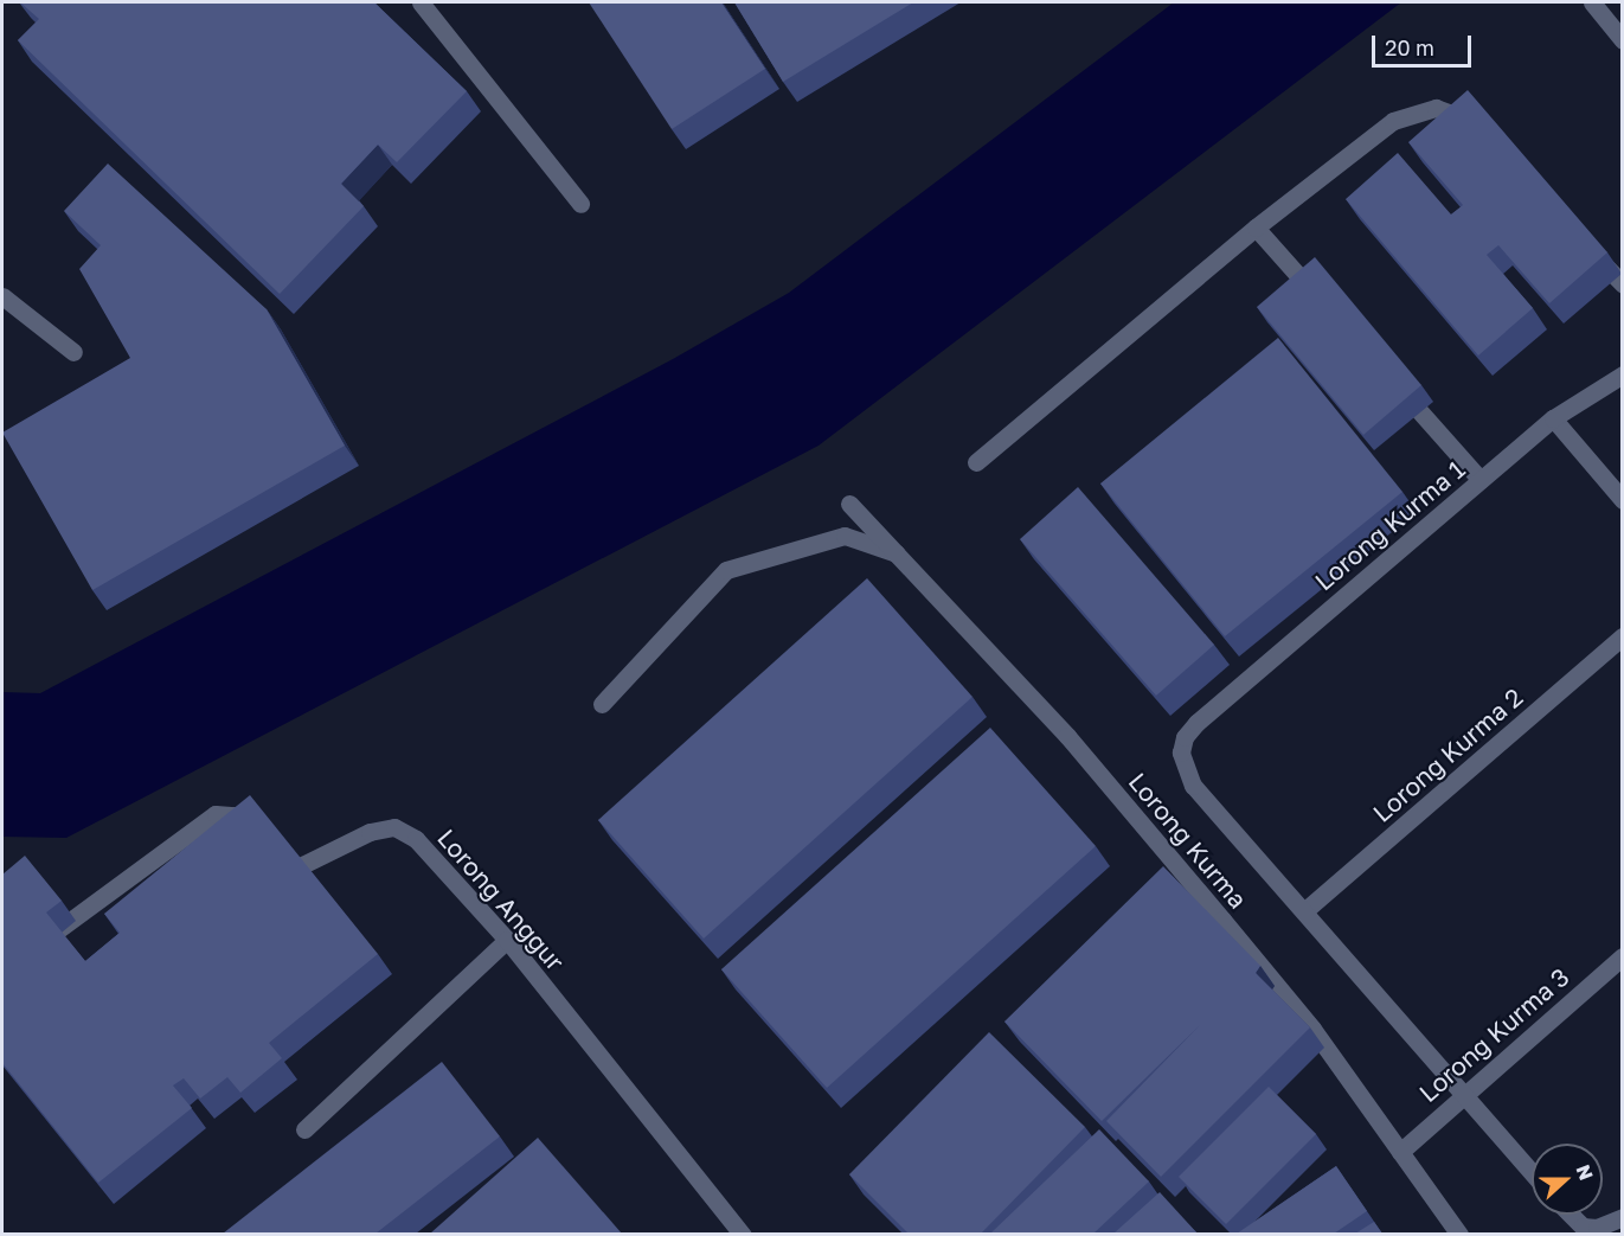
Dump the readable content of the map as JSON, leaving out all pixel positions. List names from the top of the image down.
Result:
{
  "streets": {
    "street": [
      "Lorong Kurma 1",
      "Lorong Kurma 2",
      "Lorong Kurma",
      "Lorong Anggur",
      "Lorong Kurma 3"
    ]
  },
  "crossings": [
    ["Lorong Kurma 1", "Lorong Kurma 2"],
    ["Lorong Kurma", "Lorong Kurma 3"]
  ],
  "scale_bar": "20 m",
  "north": "right"
}
